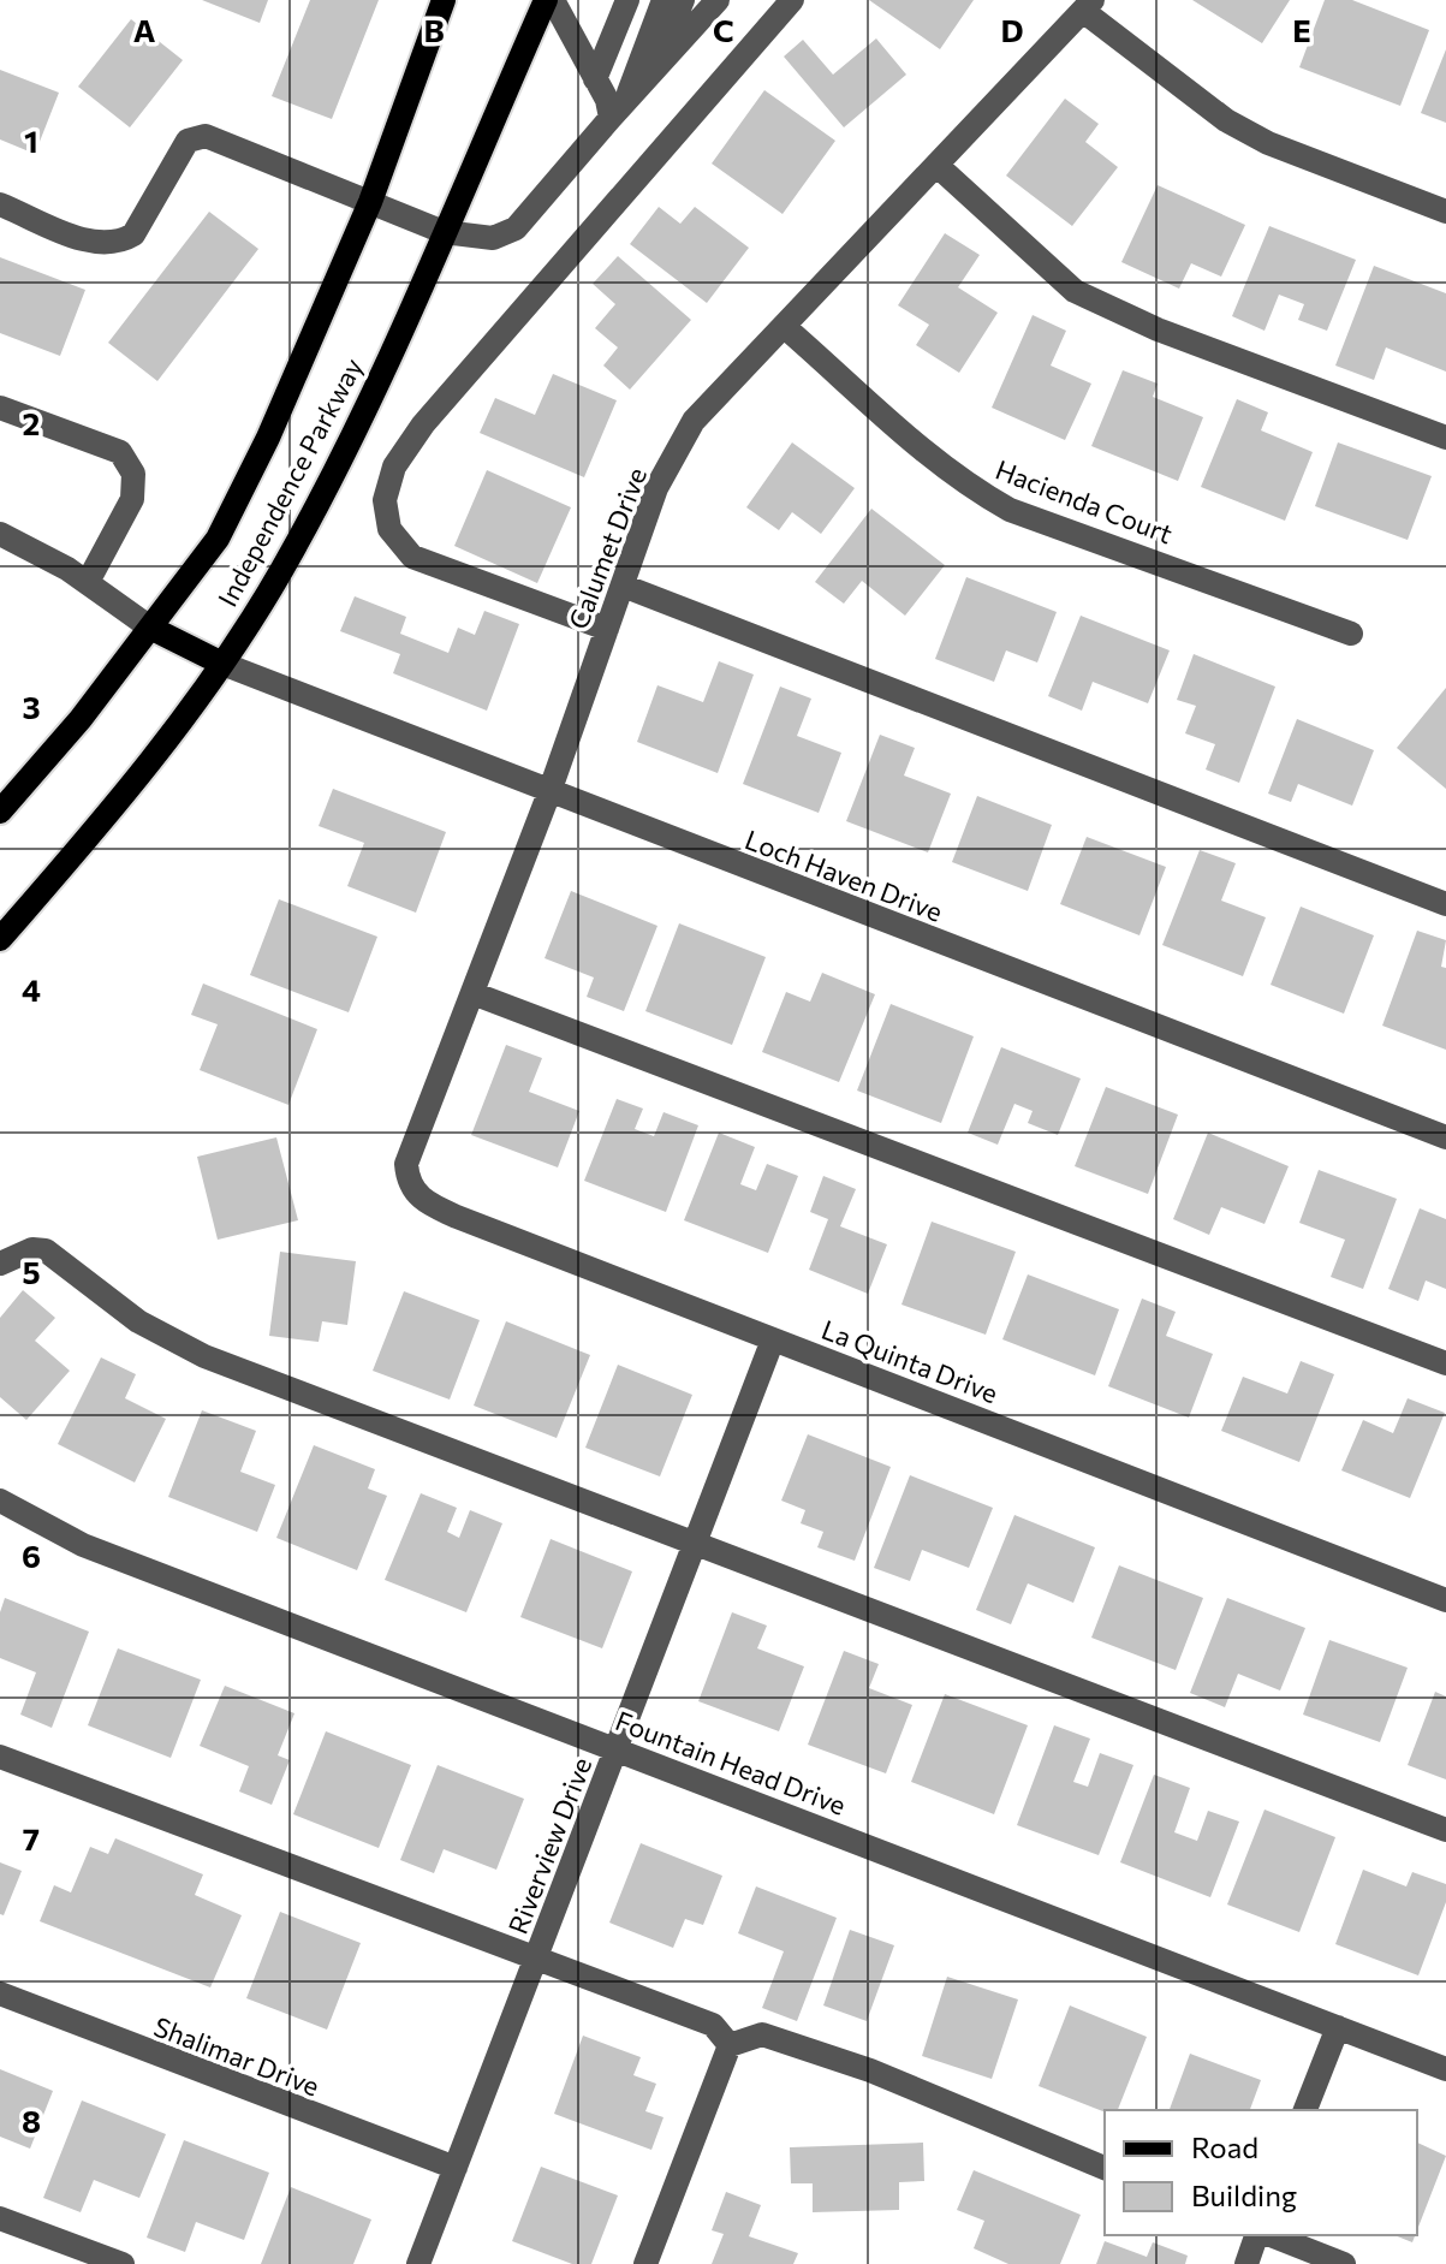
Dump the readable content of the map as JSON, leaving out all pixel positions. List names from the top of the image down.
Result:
{
  "streets": {
    "main road": ["Independence Parkway"],
    "street": [
      "Hacienda Court",
      "Calumet Drive",
      "Loch Haven Drive",
      "La Quinta Drive",
      "Fountain Head Drive",
      "Riverview Drive",
      "Shalimar Drive"
    ]
  },
  "crossings": [
    ["Independence Parkway", "Loch Haven Drive"],
    ["Hacienda Court", "Calumet Drive"],
    ["Calumet Drive", "Loch Haven Drive"],
    ["Calumet Drive", "La Quinta Drive"],
    ["La Quinta Drive", "Riverview Drive"],
    ["Fountain Head Drive", "Riverview Drive"],
    ["Riverview Drive", "Shalimar Drive"]
  ],
  "legend": ["Road", "Building"],
  "grid": {
    "columns": [
      "A",
      "B",
      "C",
      "D",
      "E"
    ],
    "rows": [
      "1",
      "2",
      "3",
      "4",
      "5",
      "6",
      "7",
      "8"
    ]
  }
}
